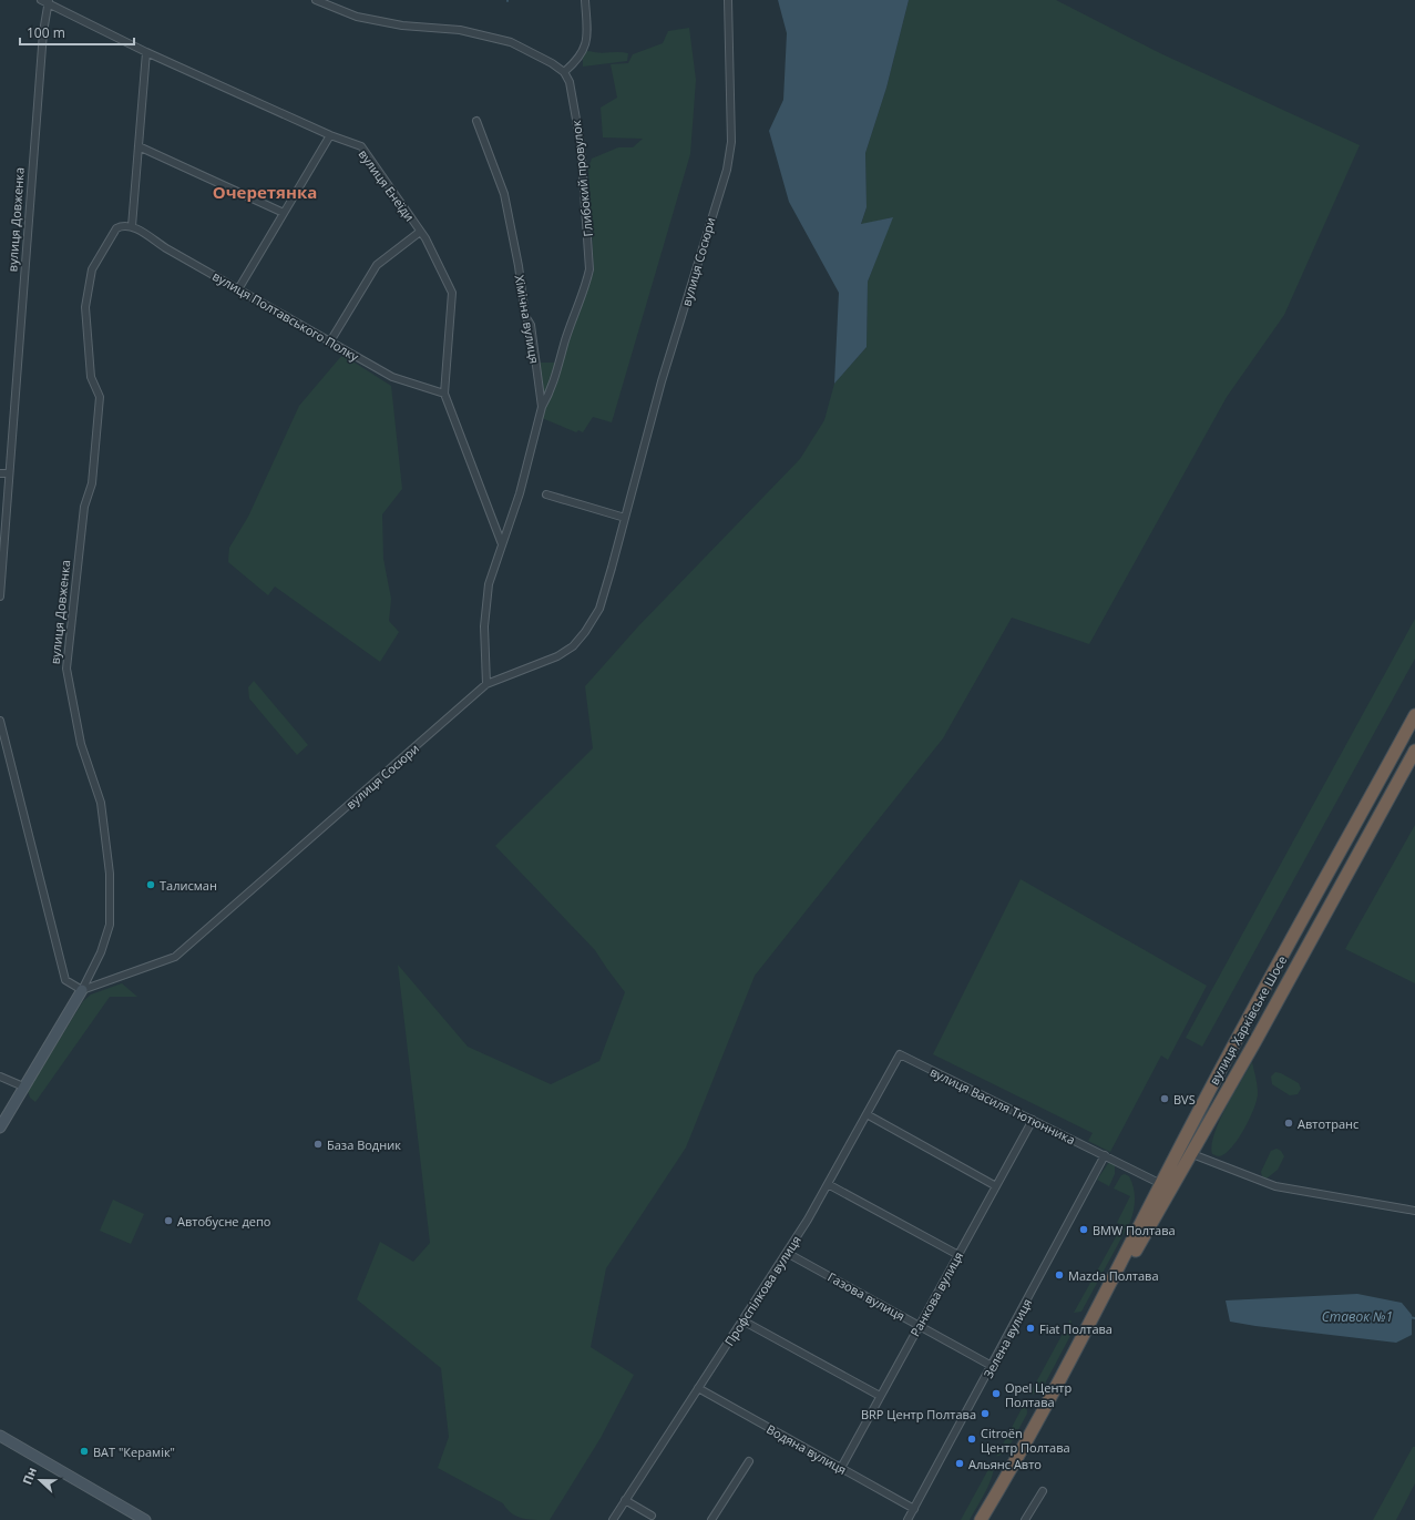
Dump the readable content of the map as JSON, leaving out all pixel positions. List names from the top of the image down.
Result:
{
  "streets": {
    "highway": ["вулиця Харківське Шосе"],
    "main road": ["вулиця Довженка"],
    "street": [
      "Глибокий провулок",
      "вулиця Енеїди",
      "вулиця Сосюри",
      "вулиця Полтавського Полку",
      "Хімічна вулиця",
      "вулиця Василя Тютюнника",
      "Профспілкова вулиця",
      "Ранкова вулиця",
      "Газова вулиця",
      "Зелена вулиця",
      "Водяна вулиця"
    ]
  },
  "crossings": [
    ["Глибокий провулок", "Хімічна вулиця"],
    ["вулиця Енеїди", "вулиця Довженка"],
    ["вулиця Енеїди", "вулиця Полтавського Полку"],
    ["вулиця Енеїди", "Хімічна вулиця"],
    ["вулиця Довженка", "вулиця Сосюри"],
    ["вулиця Довженка", "вулиця Полтавського Полку"],
    ["вулиця Харківське Шосе", "вулиця Василя Тютюнника"],
    ["вулиця Василя Тютюнника", "Профспілкова вулиця"],
    ["вулиця Василя Тютюнника", "Ранкова вулиця"],
    ["вулиця Василя Тютюнника", "Зелена вулиця"],
    ["Профспілкова вулиця", "Газова вулиця"],
    ["Профспілкова вулиця", "Водяна вулиця"],
    ["Ранкова вулиця", "Газова вулиця"],
    ["Ранкова вулиця", "Водяна вулиця"],
    ["Газова вулиця", "Зелена вулиця"],
    ["Зелена вулиця", "Водяна вулиця"]
  ],
  "districts": ["Очеретянка"],
  "water": ["Ставок №1"],
  "places": [
    "Талисман",
    "BVS",
    "Автотранс",
    "База Водник",
    "Автобусне депо",
    "BMW Полтава",
    "Mazda Полтава",
    "Fiat Полтава",
    "Opel Центр Полтава",
    "BRP Центр Полтава",
    "Citroën Центр Полтава",
    "ВАТ \"Керамік\"",
    "Альянс Авто"
  ],
  "scale_bar": "100 m",
  "north": "left"
}
